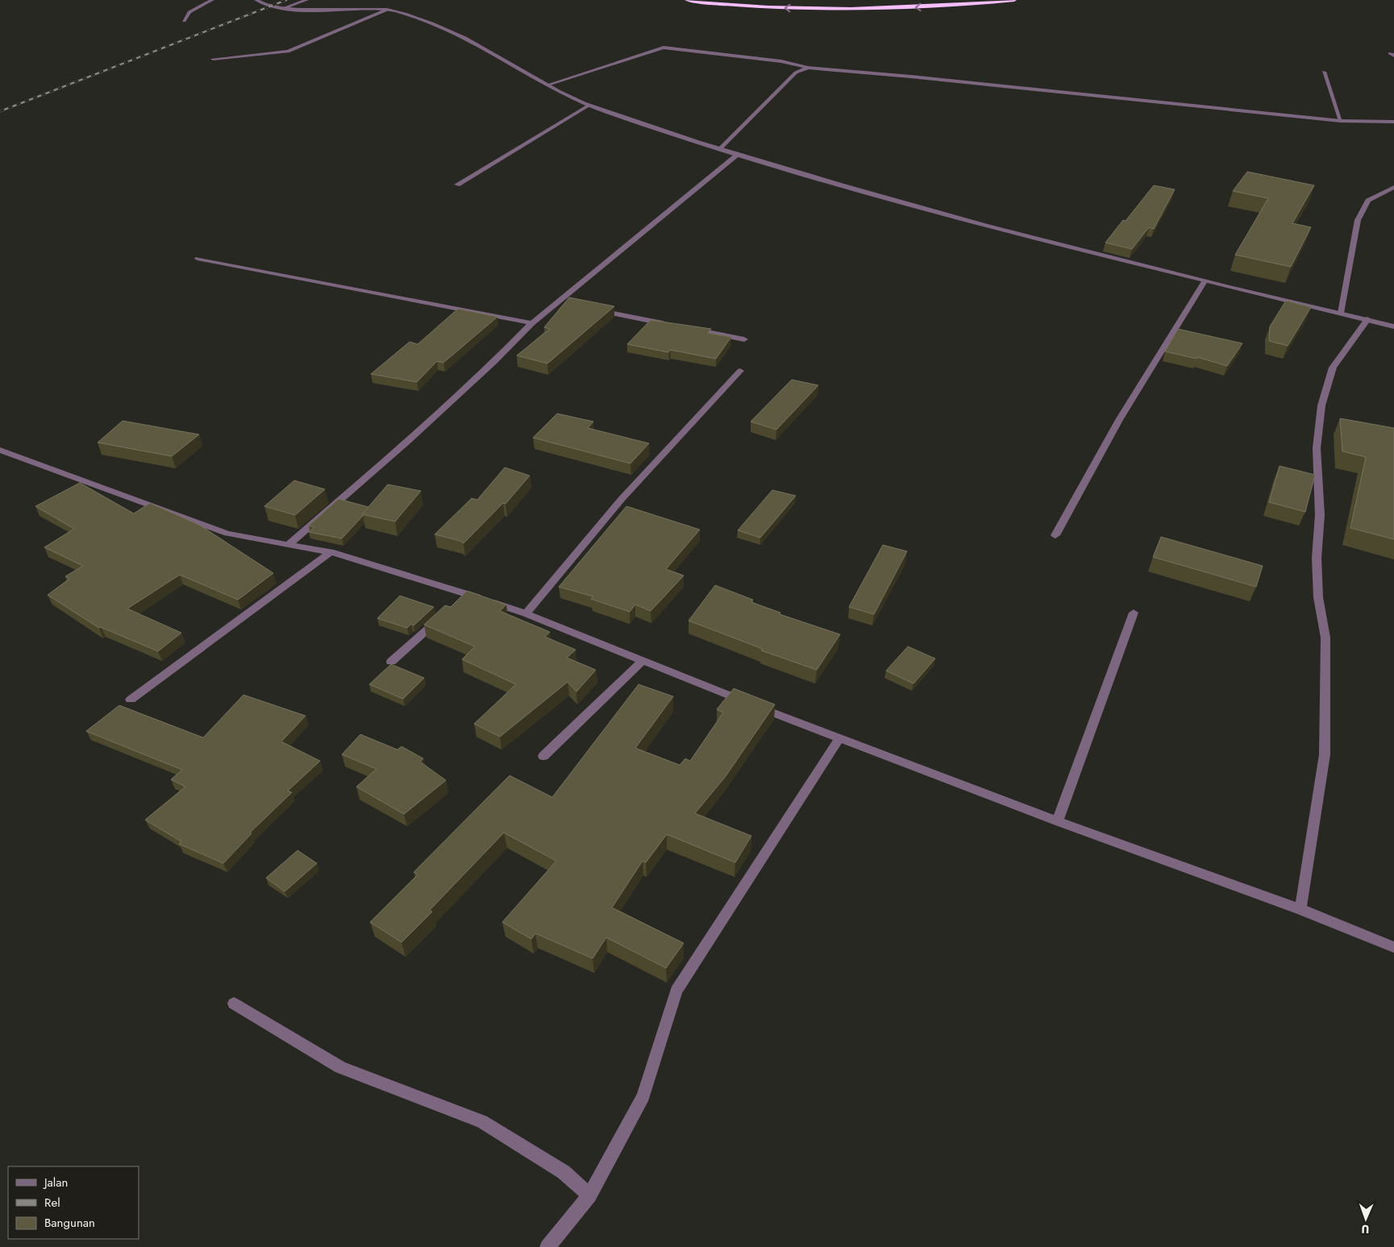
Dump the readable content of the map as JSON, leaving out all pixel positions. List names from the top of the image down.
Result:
{
  "legend": ["Jalan", "Rel", "Bangunan"],
  "north": "bottom"
}
